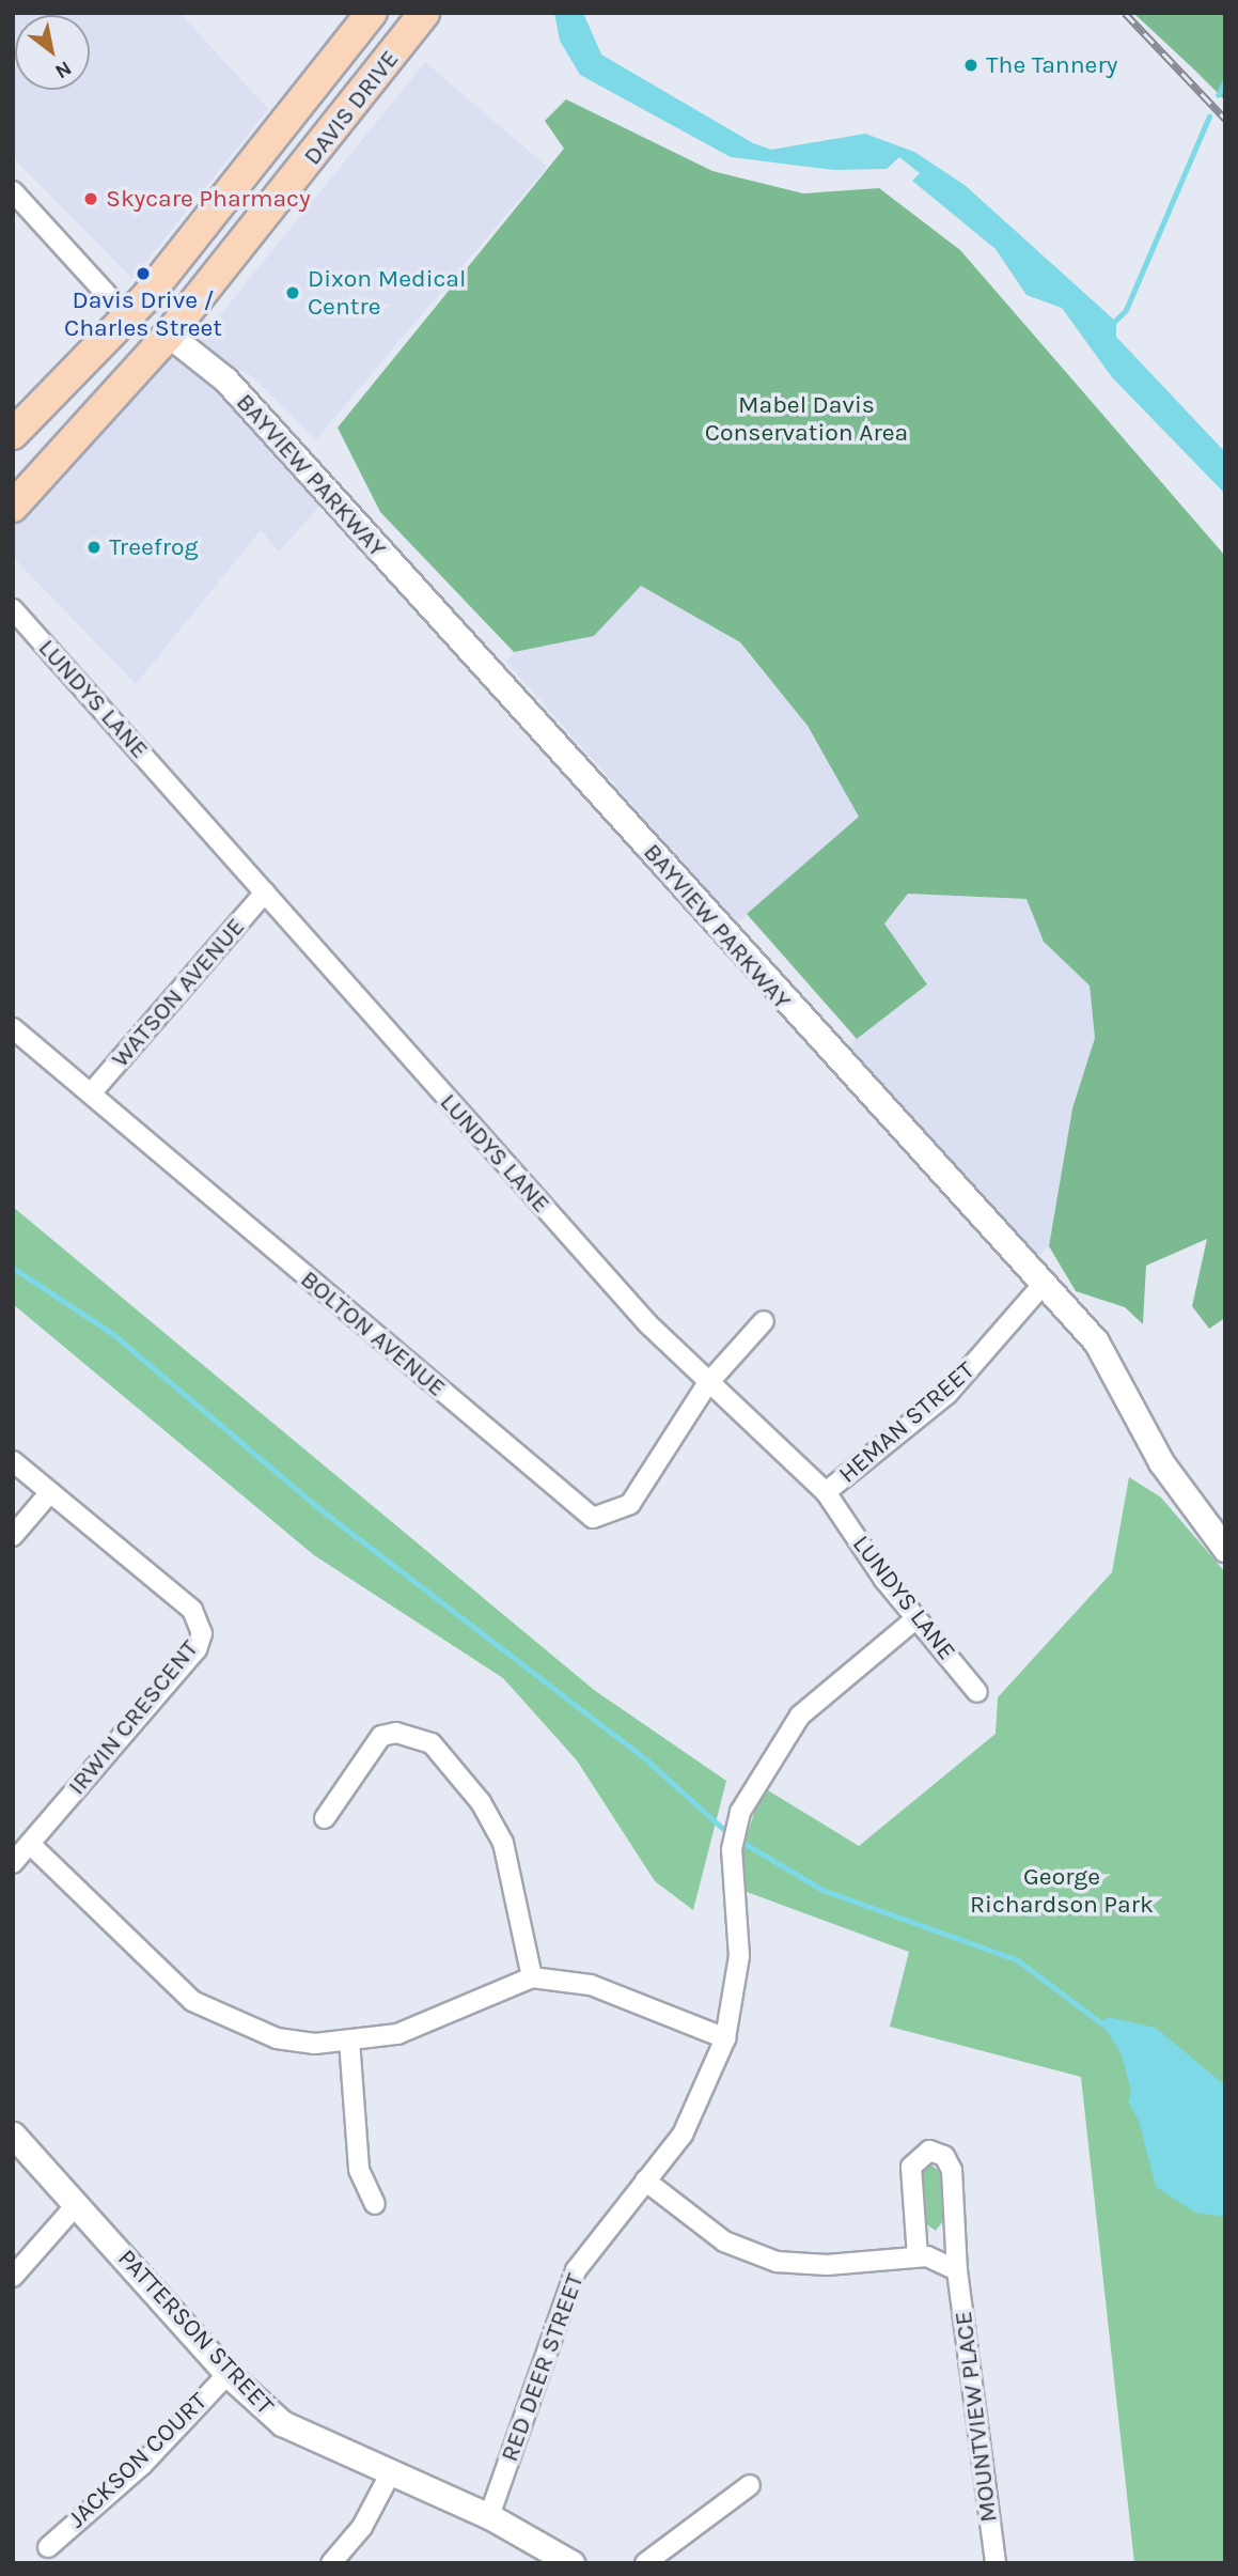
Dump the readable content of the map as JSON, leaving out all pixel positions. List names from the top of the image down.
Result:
{
  "streets": {
    "main road": ["DAVIS DRIVE"],
    "street": [
      "BAYVIEW PARKWAY",
      "LUNDYS LANE",
      "WATSON AVENUE",
      "BOLTON AVENUE",
      "HEMAN STREET",
      "IRWIN CRESCENT",
      "PATTERSON STREET",
      "RED DEER STREET",
      "MOUNTVIEW PLACE",
      "JACKSON COURT"
    ]
  },
  "crossings": [
    ["DAVIS DRIVE", "BAYVIEW PARKWAY"],
    ["BAYVIEW PARKWAY", "HEMAN STREET"],
    ["LUNDYS LANE", "WATSON AVENUE"],
    ["LUNDYS LANE", "BOLTON AVENUE"],
    ["LUNDYS LANE", "HEMAN STREET"],
    ["LUNDYS LANE", "RED DEER STREET"],
    ["WATSON AVENUE", "BOLTON AVENUE"],
    ["PATTERSON STREET", "RED DEER STREET"],
    ["PATTERSON STREET", "JACKSON COURT"]
  ],
  "parks": ["Mabel Davis Conservation Area", "George Richardson Park"],
  "places": [
    "The Tannery",
    "Skycare Pharmacy",
    "Davis Drive / Charles Street",
    "Dixon Medical Centre",
    "Treefrog"
  ],
  "north": "bottom right"
}
